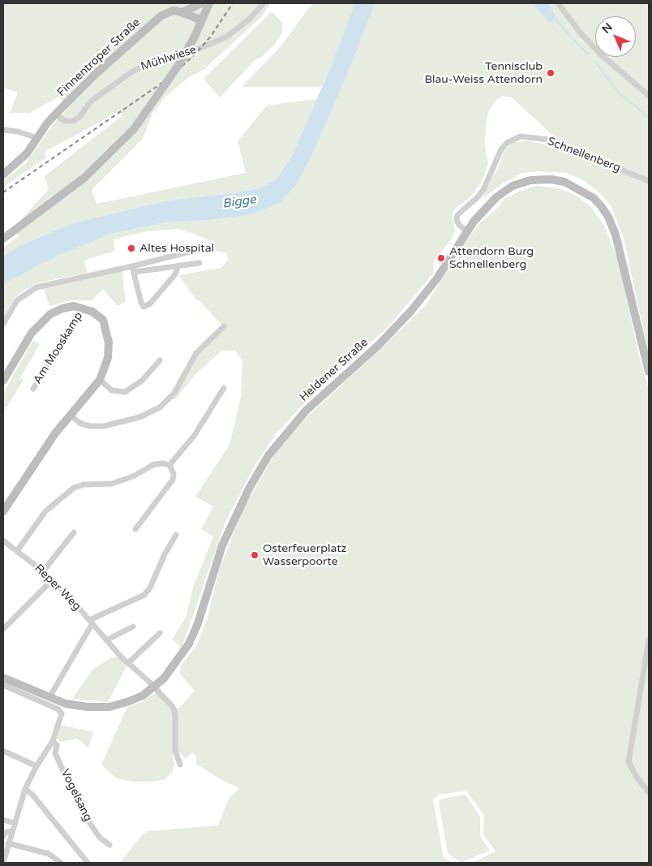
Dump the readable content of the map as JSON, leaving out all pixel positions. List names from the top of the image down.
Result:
{
  "streets": {
    "main road": ["Finnentroper Straße", "Heldener Straße"],
    "street": [
      "Mühlwiese",
      "Schnellenberg",
      "Am Mooskamp",
      "Reper Weg",
      "Vogelsang"
    ]
  },
  "crossings": [
    ["Finnentroper Straße", "Mühlwiese"],
    ["Schnellenberg", "Heldener Straße"],
    ["Heldener Straße", "Reper Weg"]
  ],
  "water": ["Bigge"],
  "places": [
    "Tennisclub Blau-Weiss Attendorn",
    "Altes Hospital",
    "Attendorn Burg Schnellenberg",
    "Osterfeuerplatz Wasserpoorte"
  ],
  "north": "top left"
}
